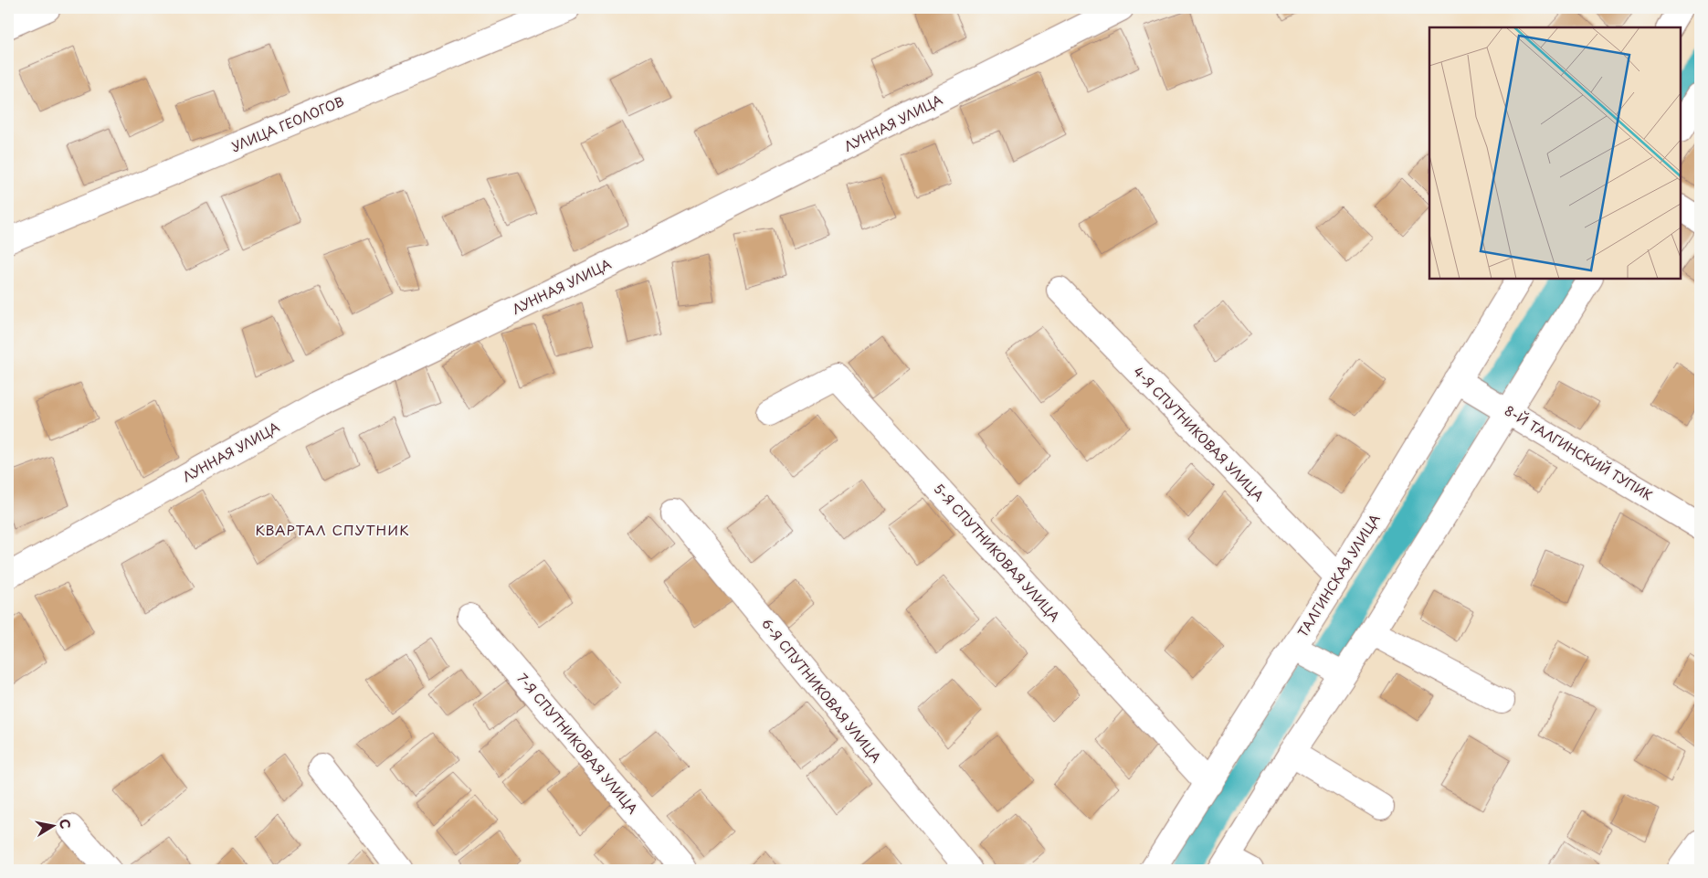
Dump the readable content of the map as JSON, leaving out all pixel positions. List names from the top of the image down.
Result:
{
  "streets": {
    "street": [
      "ЛУННАЯ УЛИЦА",
      "УЛИЦА ГЕОЛОГОВ",
      "4-Я СПУТНИКОВАЯ УЛИЦА",
      "8-Й ТАЛГИНСКИЙ ТУПИК",
      "5-Я СПУТНИКОВАЯ УЛИЦА",
      "ТАЛГИНСКАЯ УЛИЦА",
      "6-Я СПУТНИКОВАЯ УЛИЦА",
      "7-Я СПУТНИКОВАЯ УЛИЦА"
    ]
  },
  "crossings": [
    ["4-Я СПУТНИКОВАЯ УЛИЦА", "ТАЛГИНСКАЯ УЛИЦА"],
    ["8-Й ТАЛГИНСКИЙ ТУПИК", "ТАЛГИНСКАЯ УЛИЦА"],
    ["5-Я СПУТНИКОВАЯ УЛИЦА", "ТАЛГИНСКАЯ УЛИЦА"]
  ],
  "districts": ["КВАРТАЛ СПУТНИК"],
  "north": "right"
}
